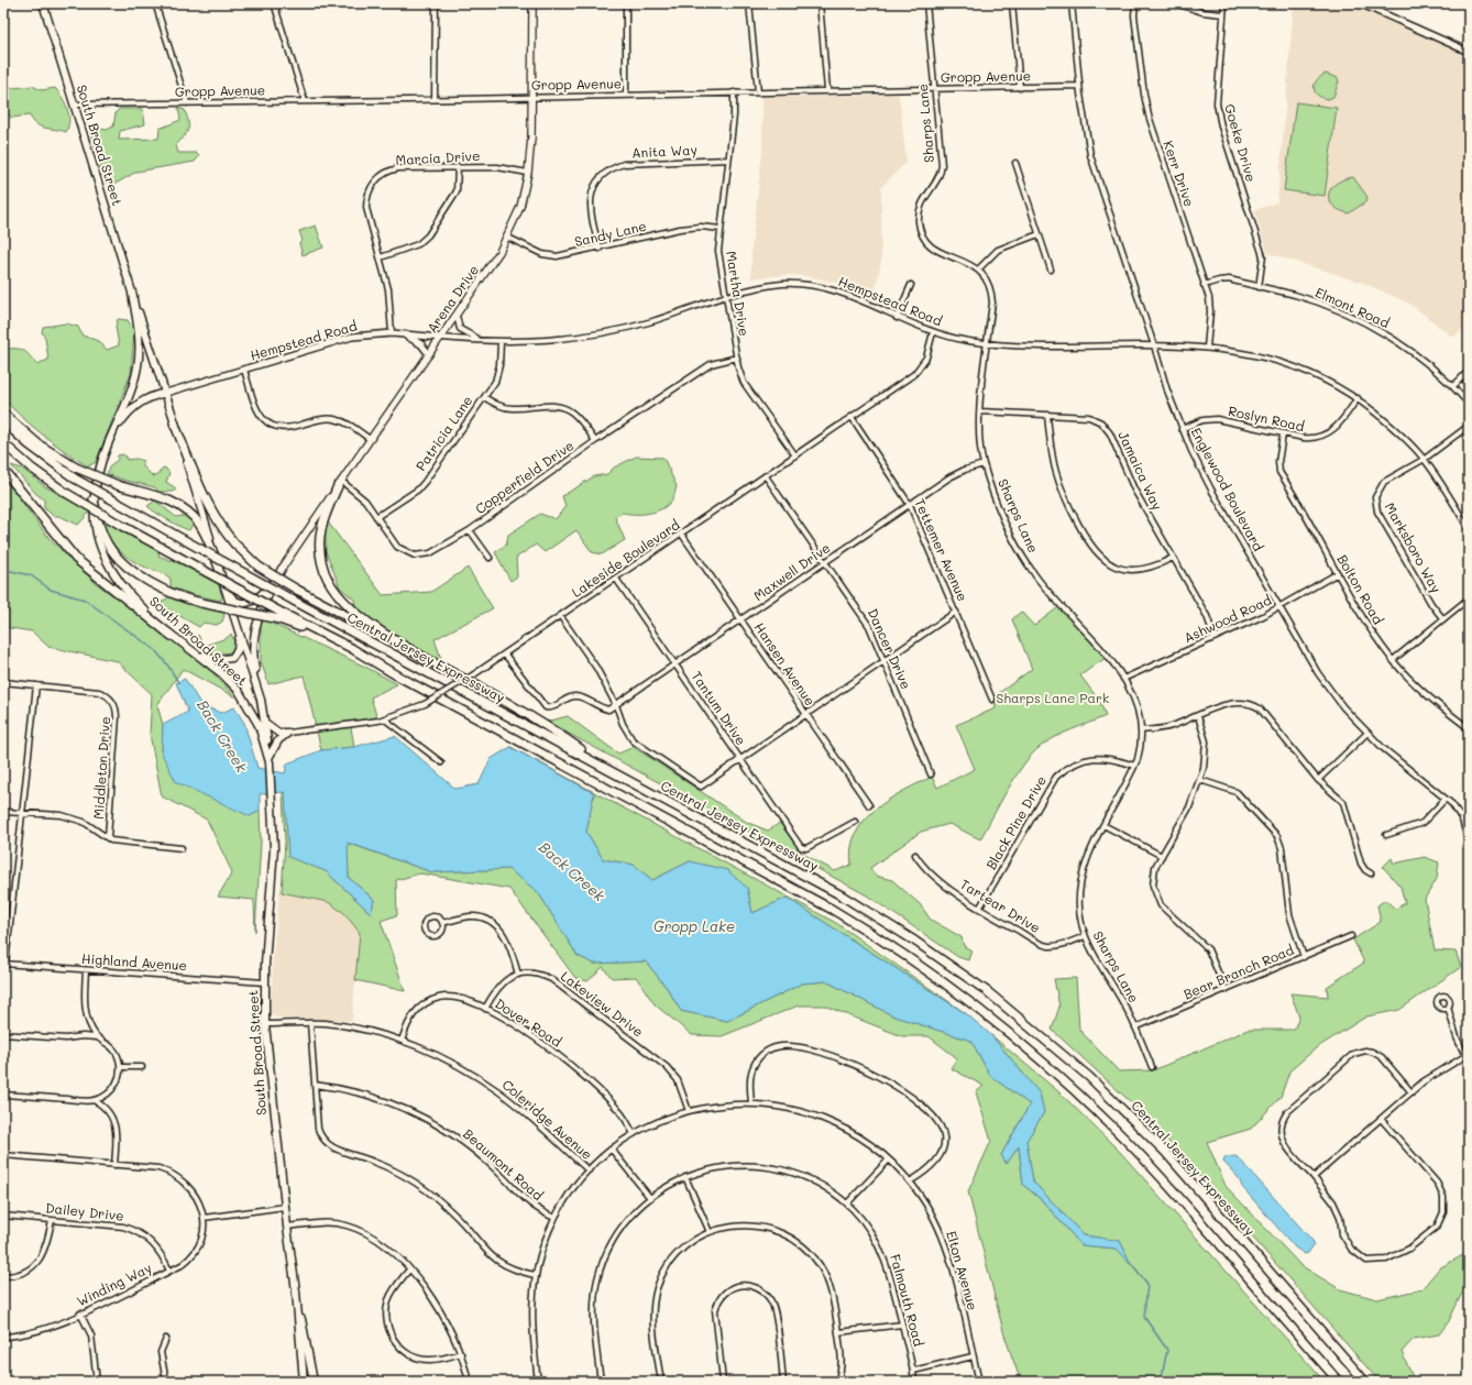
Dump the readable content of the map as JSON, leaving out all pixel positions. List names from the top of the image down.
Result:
{
  "streets": {
    "highway": ["Central Jersey Expressway"],
    "main road": ["South Broad Street", "Arena Drive"],
    "street": [
      "Gropp Avenue",
      "Sharps Lane",
      "Goeke Drive",
      "Anita Way",
      "Marcia Drive",
      "Kerr Drive",
      "Sandy Lane",
      "Martha Drive",
      "Hempstead Road",
      "Elmont Road",
      "Roslyn Road",
      "Patricia Lane",
      "Jamaica Way",
      "Copperfield Drive",
      "Englewood Boulevard",
      "Marksboro Way",
      "Tettemer Avenue",
      "Lakeside Boulevard",
      "Maxwell Drive",
      "Bolton Road",
      "Ashwood Road",
      "Dancer Drive",
      "Hansen Avenue",
      "Tantum Drive",
      "Middleton Drive",
      "Black Pine Drive",
      "Tartear Drive",
      "Highland Avenue",
      "Bear Branch Road",
      "Lakeview Drive",
      "Dover Road",
      "Coleridge Avenue",
      "Beaumont Road",
      "Dailey Drive",
      "Elton Avenue",
      "Winding Way",
      "Falmouth Road"
    ]
  },
  "crossings": [
    ["Gropp Avenue", "Sharps Lane"],
    ["Gropp Avenue", "South Broad Street"],
    ["Gropp Avenue", "Martha Drive"],
    ["Gropp Avenue", "Arena Drive"],
    ["Gropp Avenue", "Englewood Boulevard"],
    ["Sharps Lane", "Hempstead Road"],
    ["Sharps Lane", "Jamaica Way"],
    ["Sharps Lane", "Maxwell Drive"],
    ["Sharps Lane", "Ashwood Road"],
    ["Sharps Lane", "Black Pine Drive"],
    ["Sharps Lane", "Tartear Drive"],
    ["Sharps Lane", "Bear Branch Road"],
    ["Goeke Drive", "Elmont Road"],
    ["South Broad Street", "Hempstead Road"],
    ["South Broad Street", "Highland Avenue"],
    ["South Broad Street", "Coleridge Avenue"],
    ["Anita Way", "Sandy Lane"],
    ["Anita Way", "Martha Drive"],
    ["Marcia Drive", "Arena Drive"],
    ["Marcia Drive", "Hempstead Road"],
    ["Kerr Drive", "Hempstead Road"],
    ["Kerr Drive", "Elmont Road"],
    ["Sandy Lane", "Martha Drive"],
    ["Sandy Lane", "Arena Drive"],
    ["Martha Drive", "Hempstead Road"],
    ["Martha Drive", "Copperfield Drive"],
    ["Martha Drive", "Lakeside Boulevard"],
    ["Arena Drive", "Hempstead Road"],
    ["Arena Drive", "Copperfield Drive"],
    ["Hempstead Road", "Roslyn Road"],
    ["Hempstead Road", "Patricia Lane"],
    ["Hempstead Road", "Englewood Boulevard"],
    ["Hempstead Road", "Marksboro Way"],
    ["Hempstead Road", "Lakeside Boulevard"],
    ["Roslyn Road", "Englewood Boulevard"],
    ["Roslyn Road", "Bolton Road"],
    ["Patricia Lane", "Copperfield Drive"],
    ["Jamaica Way", "Ashwood Road"],
    ["Englewood Boulevard", "Ashwood Road"],
    ["Tettemer Avenue", "Lakeside Boulevard"],
    ["Tettemer Avenue", "Maxwell Drive"],
    ["Lakeside Boulevard", "Dancer Drive"],
    ["Lakeside Boulevard", "Hansen Avenue"],
    ["Lakeside Boulevard", "Tantum Drive"],
    ["Maxwell Drive", "Dancer Drive"],
    ["Maxwell Drive", "Hansen Avenue"],
    ["Maxwell Drive", "Tantum Drive"],
    ["Bolton Road", "Ashwood Road"],
    ["Black Pine Drive", "Tartear Drive"],
    ["Lakeview Drive", "Dover Road"],
    ["Lakeview Drive", "Elton Avenue"],
    ["Dover Road", "Coleridge Avenue"],
    ["Dover Road", "Elton Avenue"],
    ["Coleridge Avenue", "Elton Avenue"],
    ["Beaumont Road", "Elton Avenue"],
    ["Dailey Drive", "Winding Way"]
  ],
  "water": ["Back Creek", "Gropp Lake"],
  "parks": ["Sharps Lane Park"]
}
